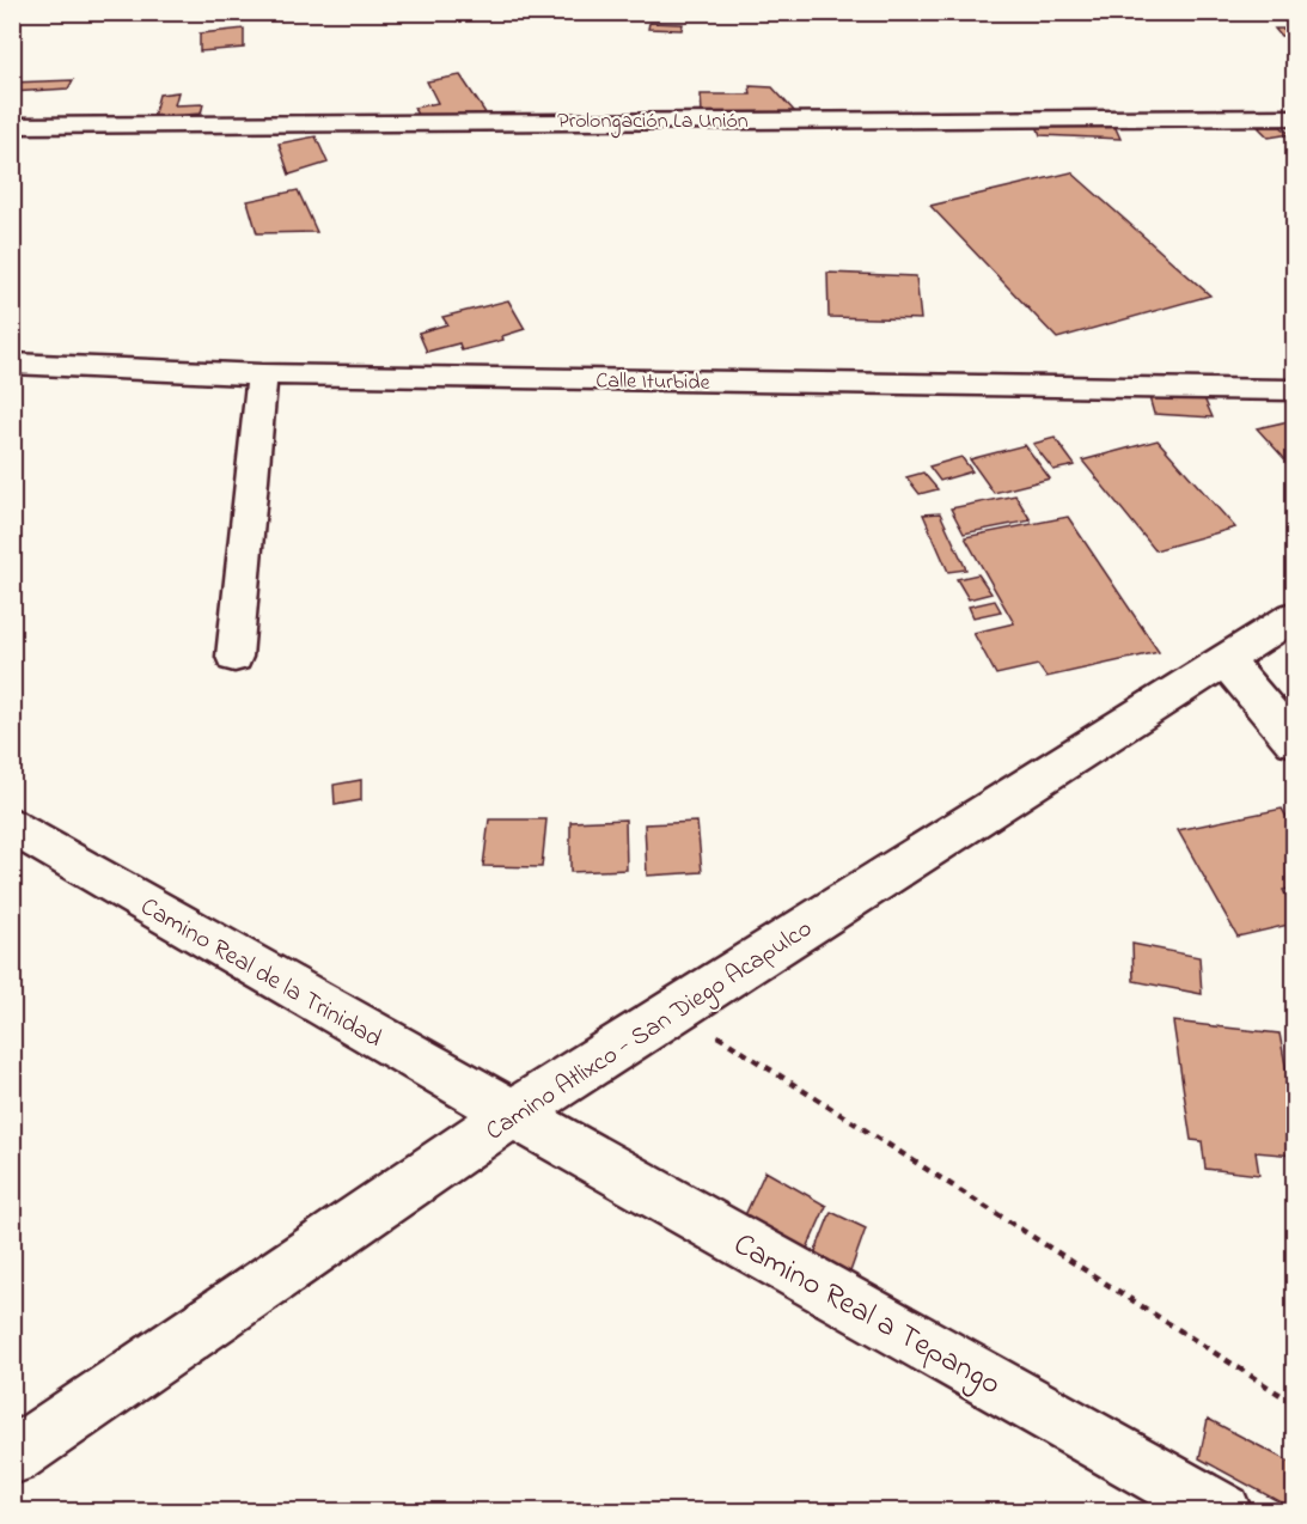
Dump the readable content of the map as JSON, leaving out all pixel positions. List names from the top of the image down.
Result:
{
  "streets": {
    "street": [
      "Prolongación La Unión",
      "Calle Iturbide",
      "Camino Real de la Trinidad",
      "Camino Atlixco - San Diego Acapulco",
      "Camino Real a Tepango"
    ]
  },
  "crossings": [
    ["Camino Real de la Trinidad", "Camino Atlixco - San Diego Acapulco"],
    ["Camino Real de la Trinidad", "Camino Real a Tepango"],
    ["Camino Atlixco - San Diego Acapulco", "Camino Real a Tepango"]
  ]
}
